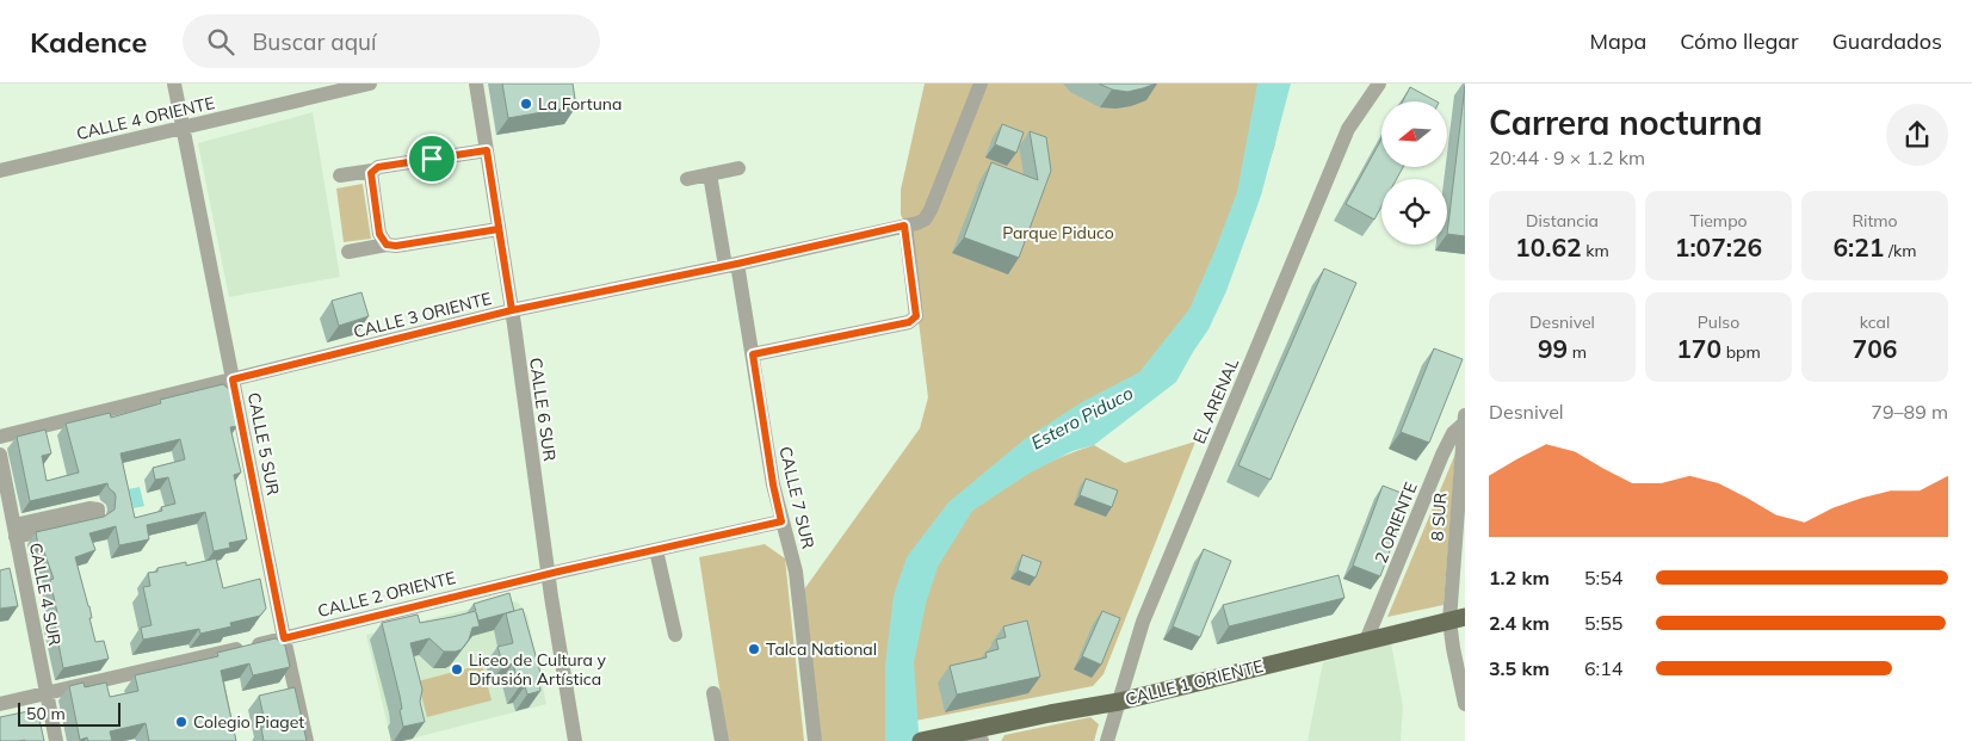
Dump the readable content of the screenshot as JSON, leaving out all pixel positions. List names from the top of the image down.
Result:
{
  "streets": {
    "main road": ["CALLE 1 ORIENTE"],
    "street": [
      "CALLE 4 ORIENTE",
      "CALLE 3 ORIENTE",
      "EL ARENAL",
      "CALLE 6 SUR",
      "CALLE 5 SUR",
      "CALLE 7 SUR",
      "8 SUR",
      "2 ORIENTE",
      "CALLE 4 SUR",
      "CALLE 2 ORIENTE"
    ]
  },
  "crossings": [
    ["CALLE 4 ORIENTE", "CALLE 5 SUR"],
    ["CALLE 3 ORIENTE", "CALLE 6 SUR"],
    ["CALLE 3 ORIENTE", "CALLE 5 SUR"],
    ["CALLE 3 ORIENTE", "CALLE 7 SUR"],
    ["EL ARENAL", "CALLE 1 ORIENTE"],
    ["CALLE 6 SUR", "CALLE 2 ORIENTE"],
    ["CALLE 5 SUR", "CALLE 2 ORIENTE"],
    ["CALLE 7 SUR", "CALLE 2 ORIENTE"],
    ["8 SUR", "2 ORIENTE"],
    ["8 SUR", "CALLE 1 ORIENTE"],
    ["2 ORIENTE", "CALLE 1 ORIENTE"],
    ["CALLE 4 SUR", "CALLE 2 ORIENTE"]
  ],
  "water": ["Estero Piduco"],
  "parks": ["Parque Piduco"],
  "places": [
    "La Fortuna",
    "Talca National",
    "Liceo de Cultura y Difusión Artística",
    "Colegio Piaget"
  ],
  "scale_bar": "50 m",
  "north": "left",
  "page": {
    "header": "Kadence",
    "search": "Buscar aquí",
    "nav": ["Mapa", "Cómo llegar", "Guardados"],
    "heading": ["Carrera nocturna", "20:44 · 9 × 1.2 km"],
    "stats": [
      ["Distancia", "10.62 km"],
      ["Tiempo", "1:07:26"],
      ["Ritmo", "6:21 /km"],
      ["Desnivel", "99 m"],
      ["Pulso", "170 bpm"],
      ["kcal", "706"]
    ],
    "chart": ["Desnivel", "79–89 m"],
    "list": [
      {
        "name": "1.2 km",
        "note": "5:54"
      },
      {
        "name": "2.4 km",
        "note": "5:55"
      },
      {
        "name": "3.5 km",
        "note": "6:14"
      }
    ],
    "scale": "50 m"
  }
}
